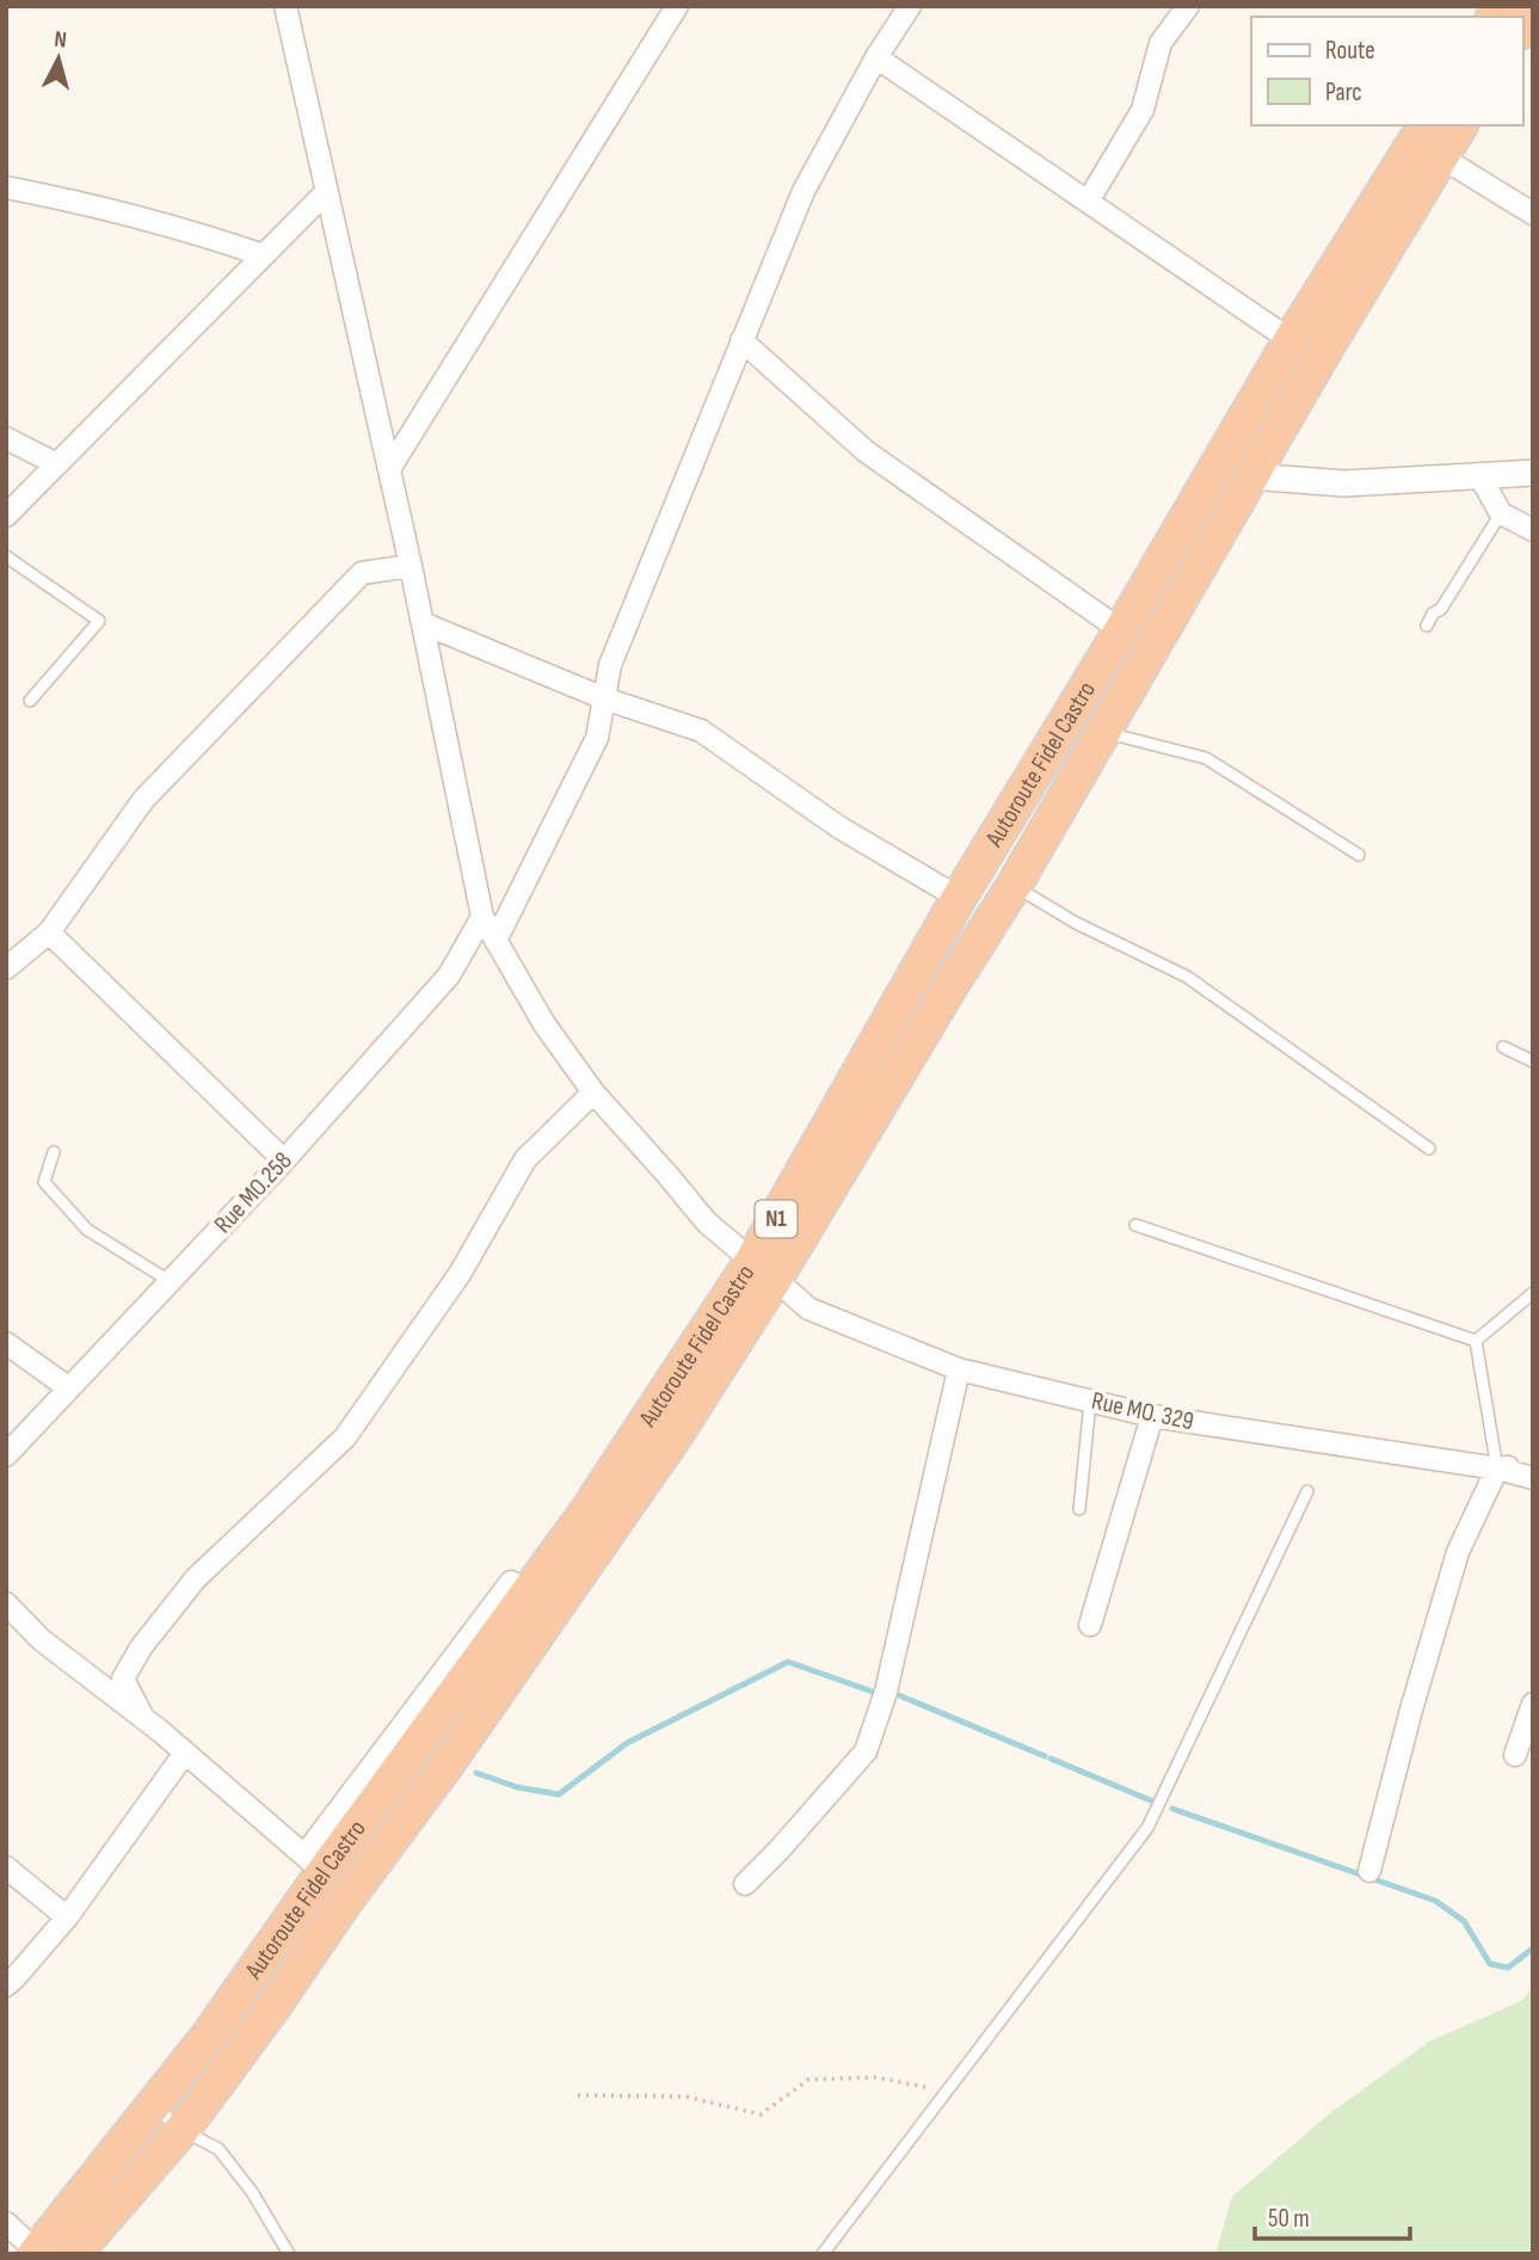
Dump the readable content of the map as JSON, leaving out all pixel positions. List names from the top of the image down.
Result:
{
  "streets": {
    "highway": ["Autoroute Fidel Castro", "N1"],
    "street": ["Rue MO.258", "Rue MO. 329"]
  },
  "crossings": [
    ["Autoroute Fidel Castro", "Rue MO. 329"],
    ["Rue MO.258", "Rue MO. 329"]
  ],
  "legend": ["Route", "Parc"],
  "scale_bar": "50 m",
  "north": "top"
}
